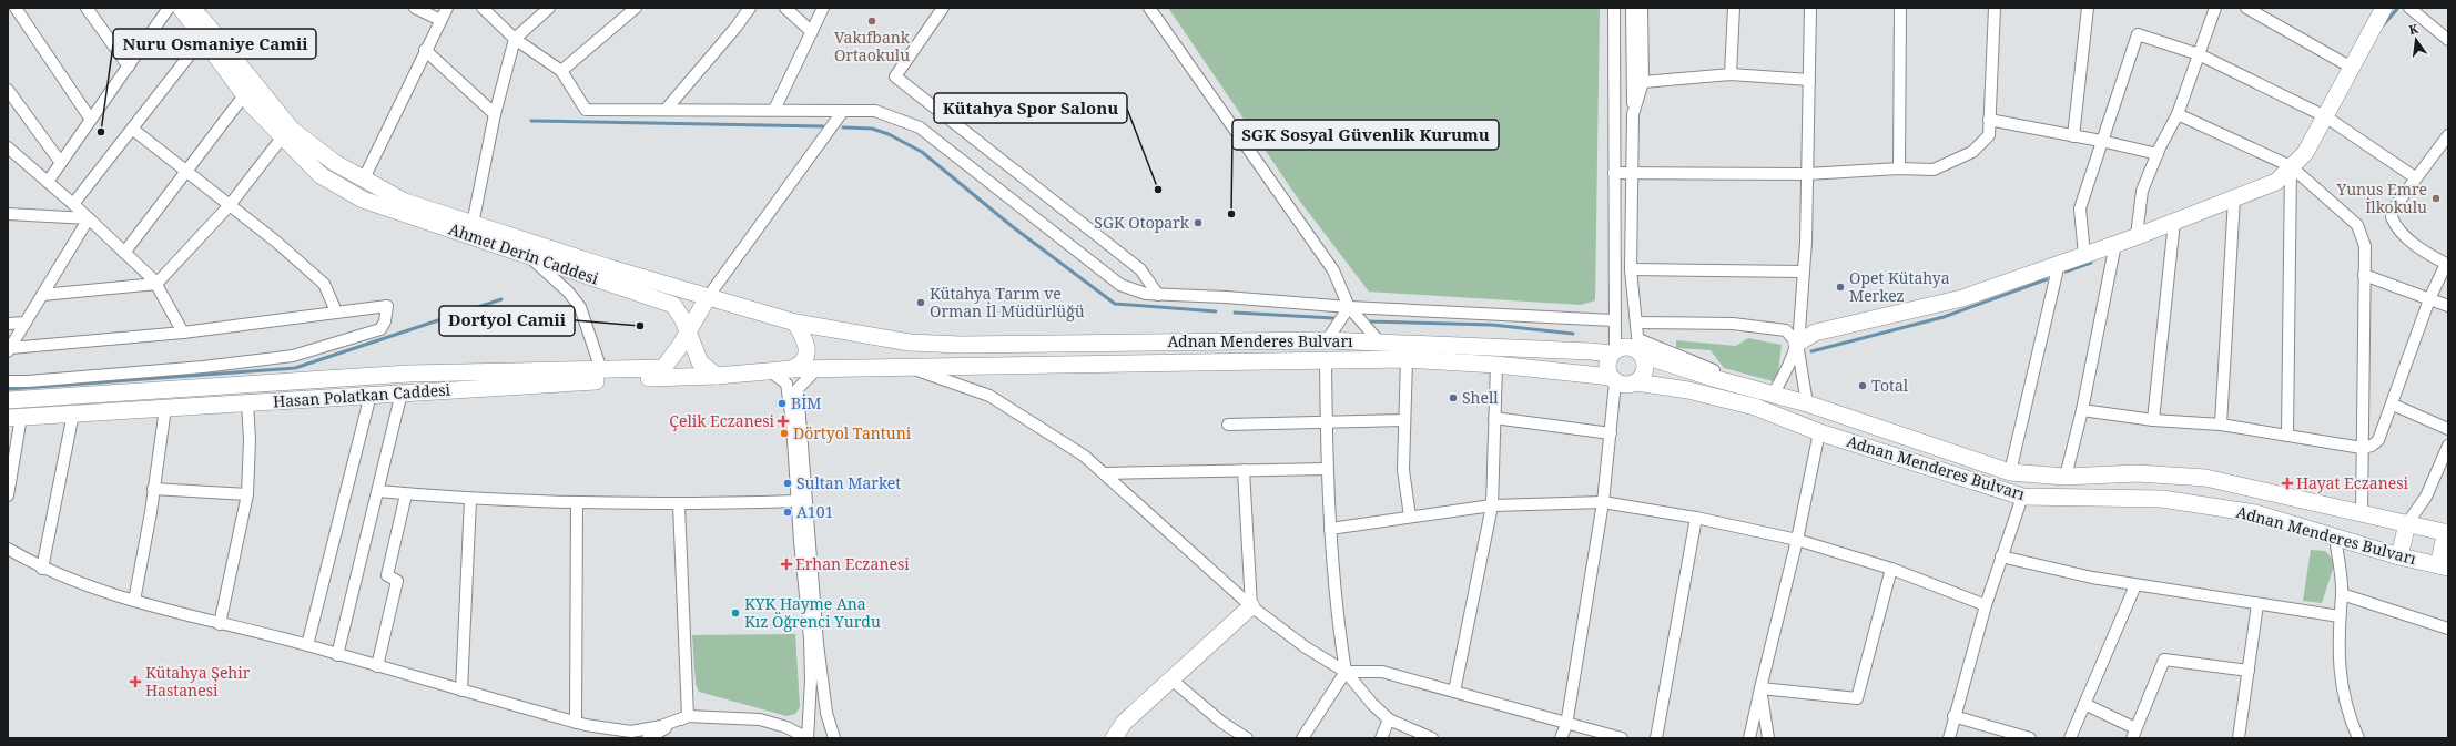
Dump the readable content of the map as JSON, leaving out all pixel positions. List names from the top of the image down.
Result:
{
  "streets": {
    "main road": ["Ahmet Derin Caddesi", "Adnan Menderes Bulvarı", "Hasan Polatkan Caddesi"]
  },
  "crossings": [
    ["Ahmet Derin Caddesi", "Adnan Menderes Bulvarı"],
    ["Ahmet Derin Caddesi", "Hasan Polatkan Caddesi"]
  ],
  "places": {
    "other": [
      "Vakıfbank Ortaokulu",
      "Nuru Osmaniye Camii",
      "Kütahya Spor Salonu",
      "Yunus Emre İlkokulu",
      "SGK Sosyal Güvenlik Kurumu",
      "SGK Otopark",
      "Opet Kütahya Merkez",
      "Kütahya Tarım ve Orman İl Müdürlüğü",
      "Dortyol Camii",
      "Total",
      "Shell",
      "BİM",
      "Dörtyol Tantuni",
      "Sultan Market",
      "A101",
      "KYK Hayme Ana Kız Öğrenci Yurdu"
    ],
    "health": [
      "Çelik Eczanesi",
      "Hayat Eczanesi",
      "Erhan Eczanesi",
      "Kütahya Şehir Hastanesi"
    ]
  },
  "north": "top"
}
